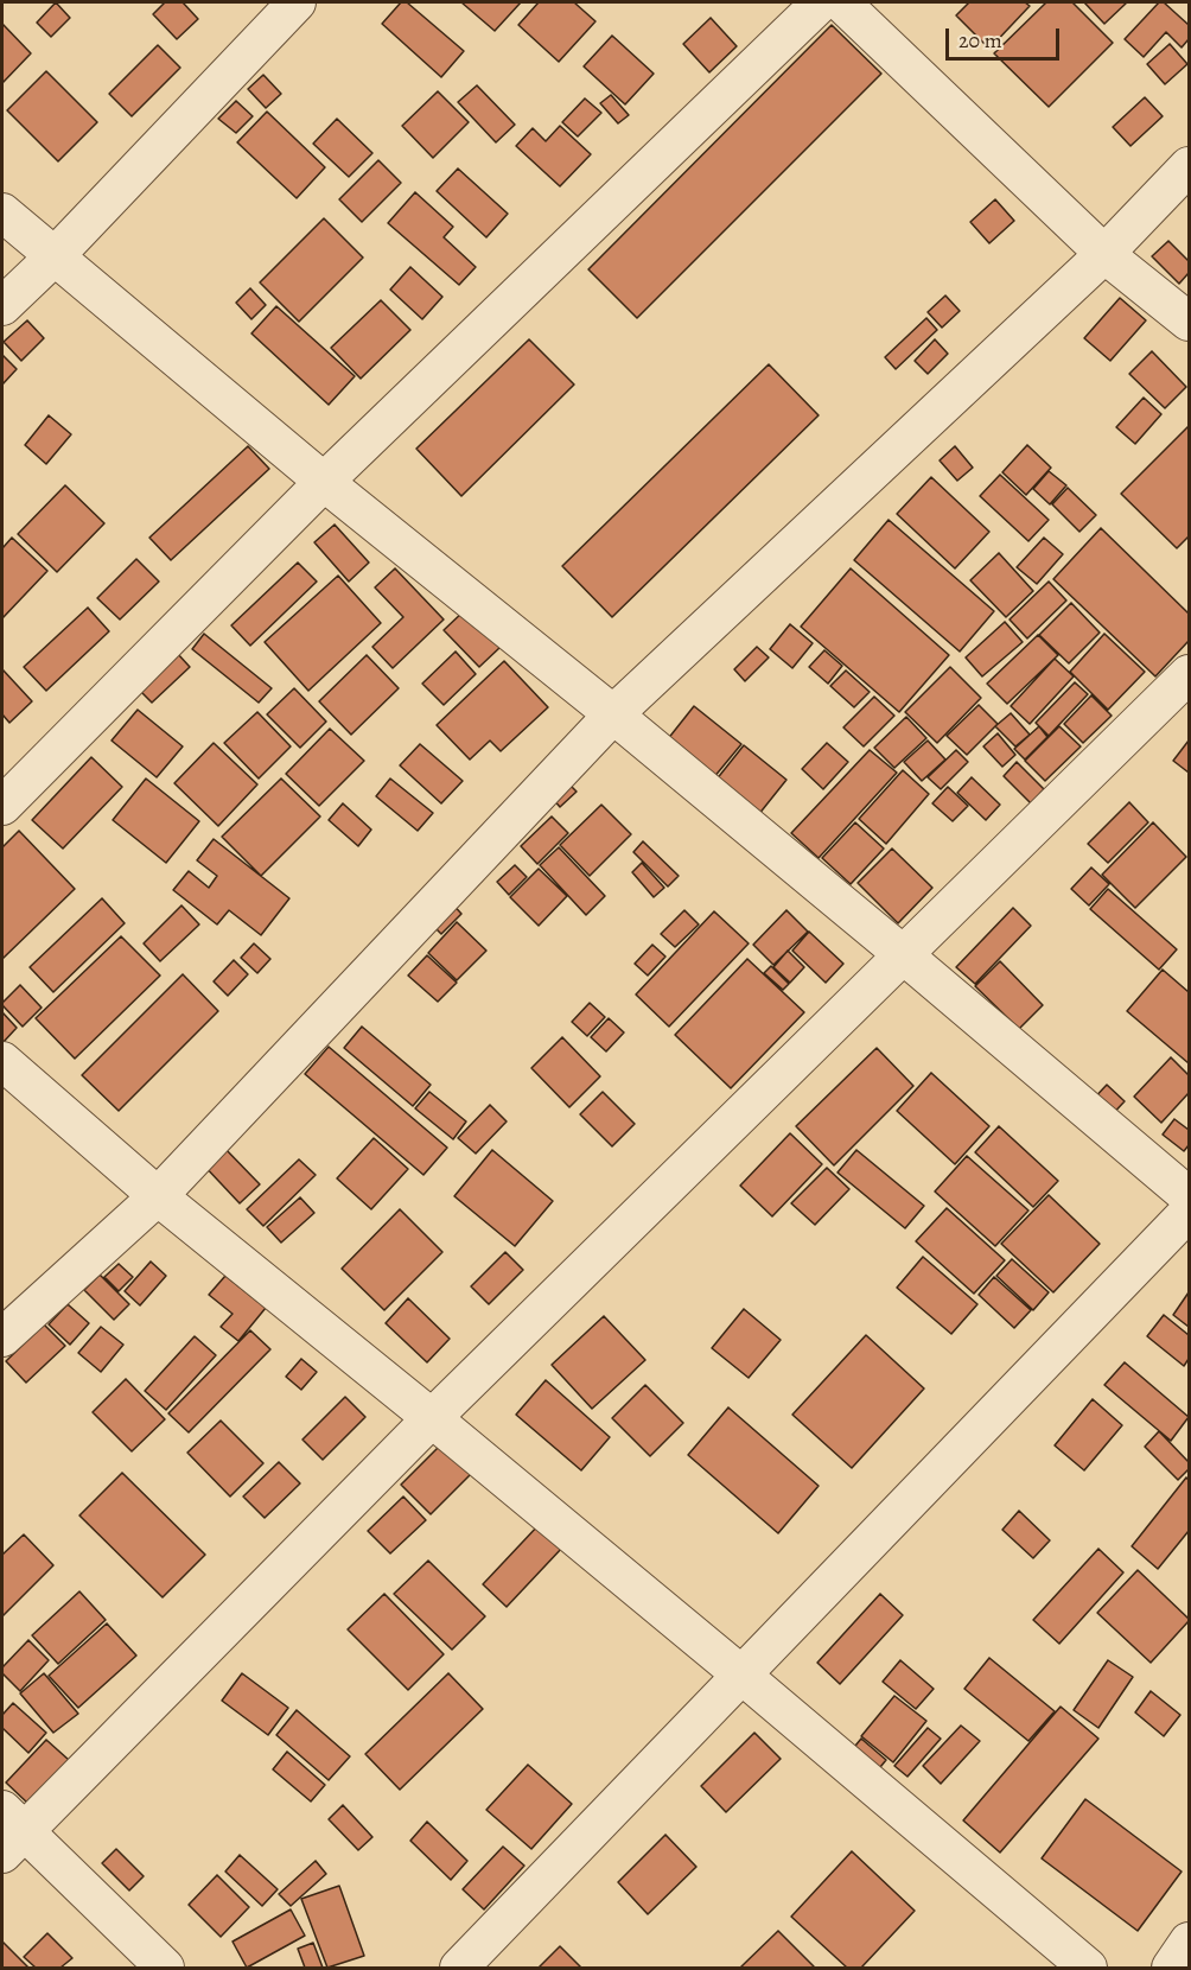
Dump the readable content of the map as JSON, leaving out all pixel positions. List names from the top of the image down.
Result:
{
  "scale_bar": "20 m"
}
